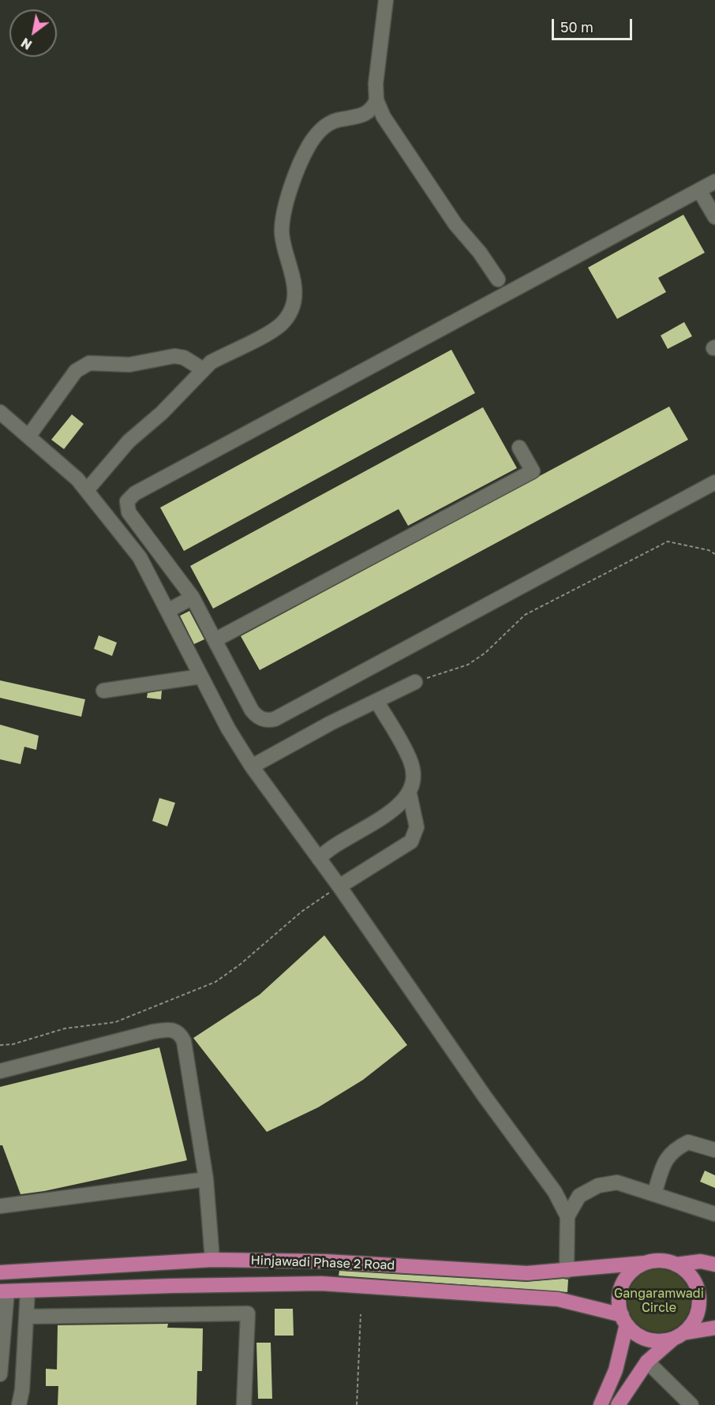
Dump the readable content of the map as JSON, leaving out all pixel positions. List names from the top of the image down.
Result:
{
  "streets": {
    "main road": ["Hinjawadi Phase 2 Road"]
  },
  "parks": ["Gangaramwadi Circle"],
  "scale_bar": "50 m",
  "north": "bottom left"
}
